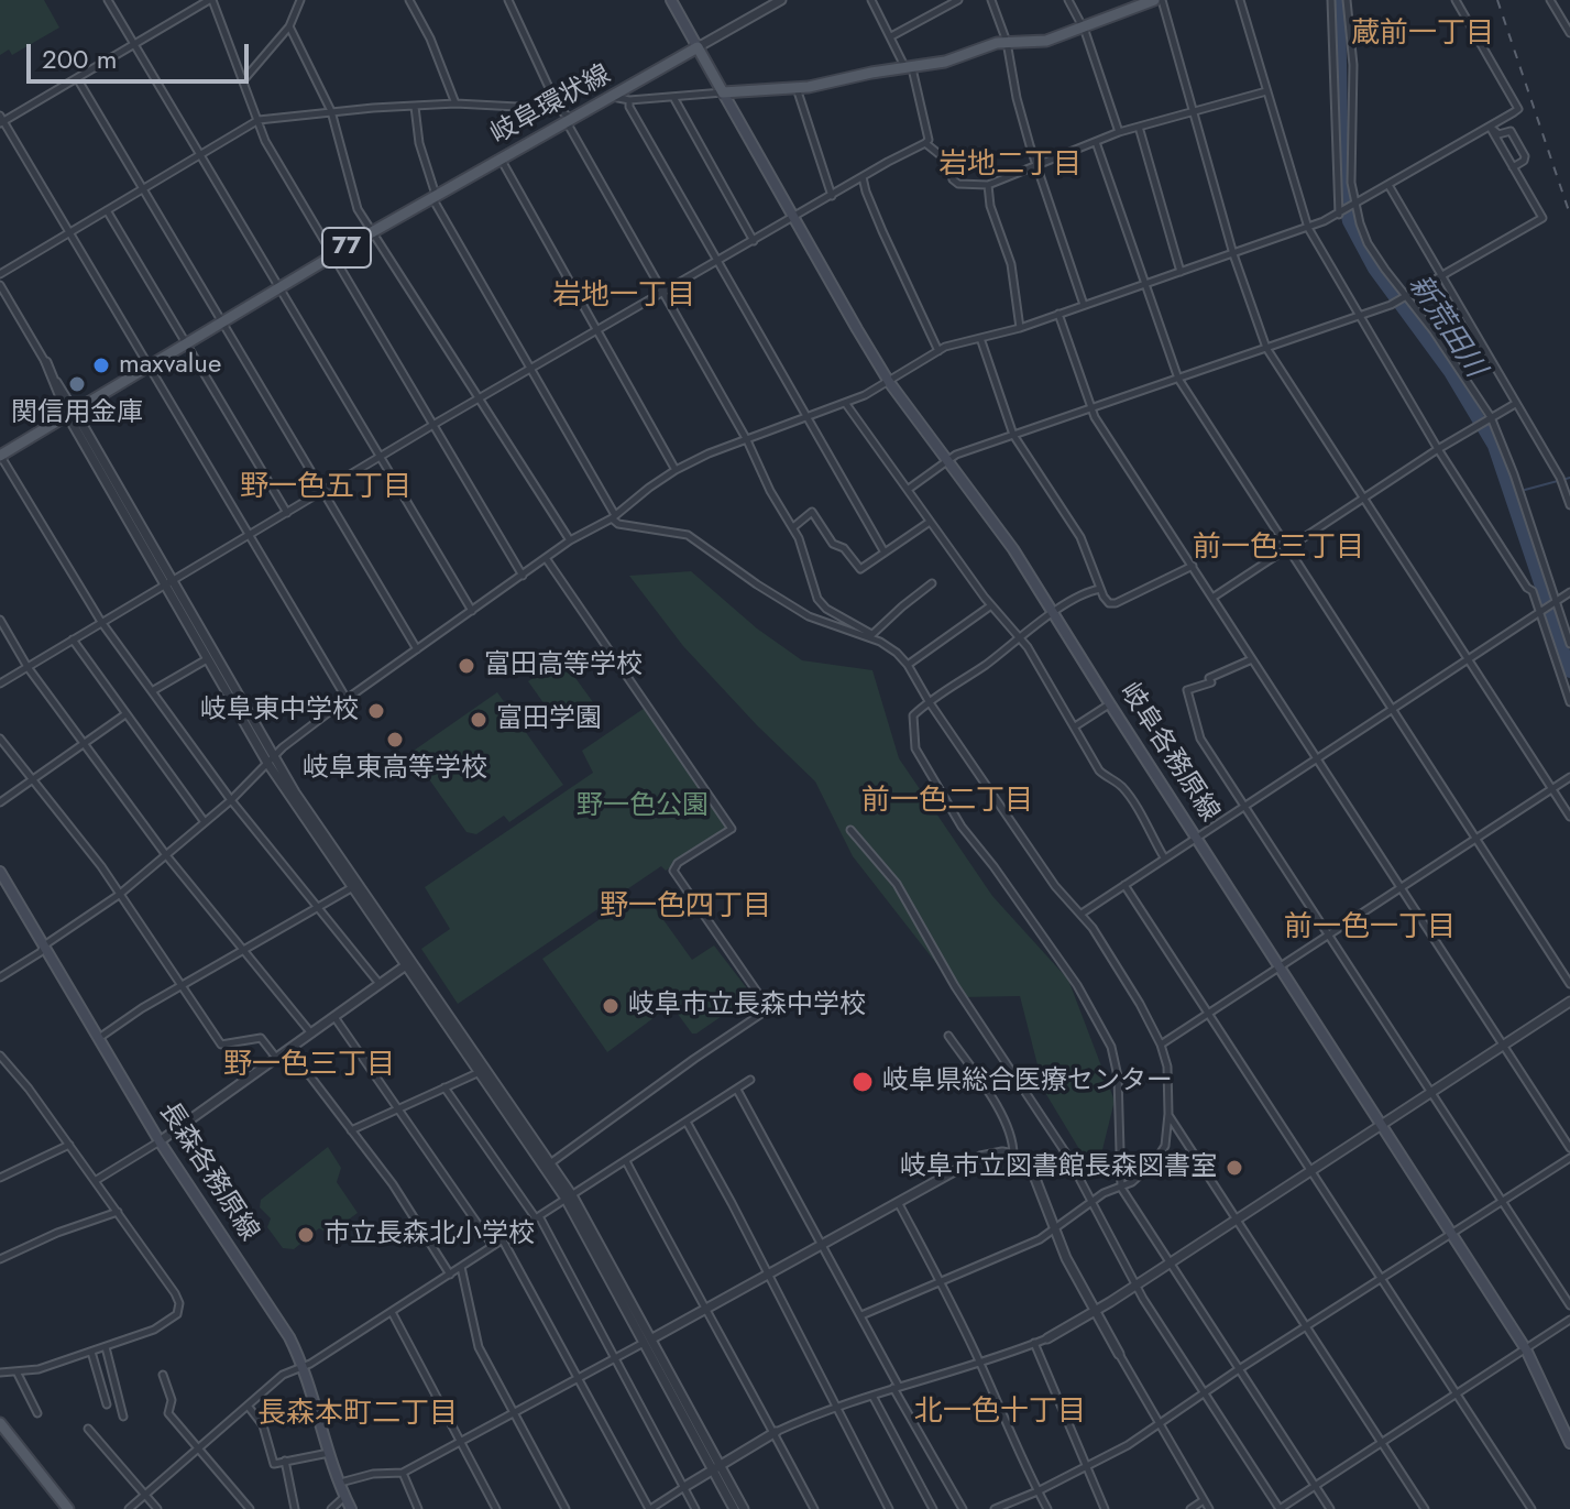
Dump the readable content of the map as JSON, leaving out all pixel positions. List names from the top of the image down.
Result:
{
  "streets": {
    "main road": [
      "岐阜環状線",
      "77",
      "岐阜各務原線",
      "長森各務原線"
    ]
  },
  "districts": [
    "蔵前一丁目",
    "岩地二丁目",
    "岩地一丁目",
    "野一色五丁目",
    "前一色三丁目",
    "前一色二丁目",
    "野一色四丁目",
    "前一色一丁目",
    "野一色三丁目",
    "北一色十丁目",
    "長森本町二丁目"
  ],
  "water": ["新荒田川"],
  "parks": ["野一色公園"],
  "places": [
    "maxvalue",
    "関信用金庫",
    "富田高等学校",
    "岐阜東中学校",
    "富田学園",
    "岐阜東高等学校",
    "岐阜市立長森中学校",
    "岐阜県総合医療センター",
    "岐阜市立図書館長森図書室",
    "市立長森北小学校"
  ],
  "scale_bar": "200 m"
}
